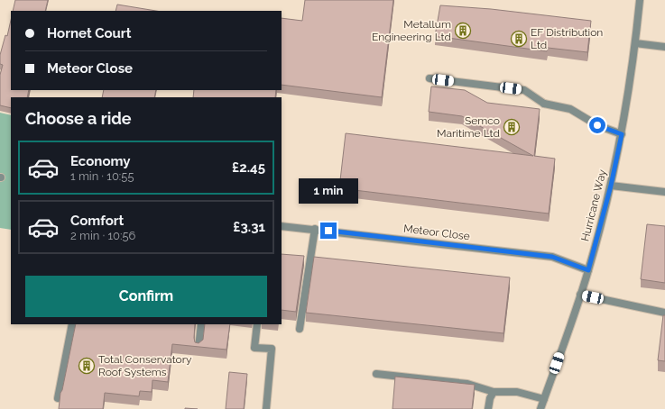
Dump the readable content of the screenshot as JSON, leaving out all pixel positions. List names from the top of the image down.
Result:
{
  "streets": {
    "street": ["Hurricane Way", "Meteor Close"]
  },
  "crossings": [
    ["Hurricane Way", "Meteor Close"]
  ],
  "places": {
    "building": [
      "Metallum Engineering Ltd",
      "EF Distribution Ltd",
      "Semco Maritime Ltd",
      "Total Conservatory Roof Systems"
    ]
  },
  "page": {
    "banner": ["Hornet Court", "Meteor Close"],
    "heading": "Choose a ride",
    "list": [
      {
        "name": "Economy",
        "note": "1 min · 10:55",
        "value": "£2.45"
      },
      {
        "name": "Comfort",
        "note": "2 min · 10:56",
        "value": "£3.31"
      }
    ],
    "bubble": "1 min",
    "buttons": "Confirm"
  }
}
